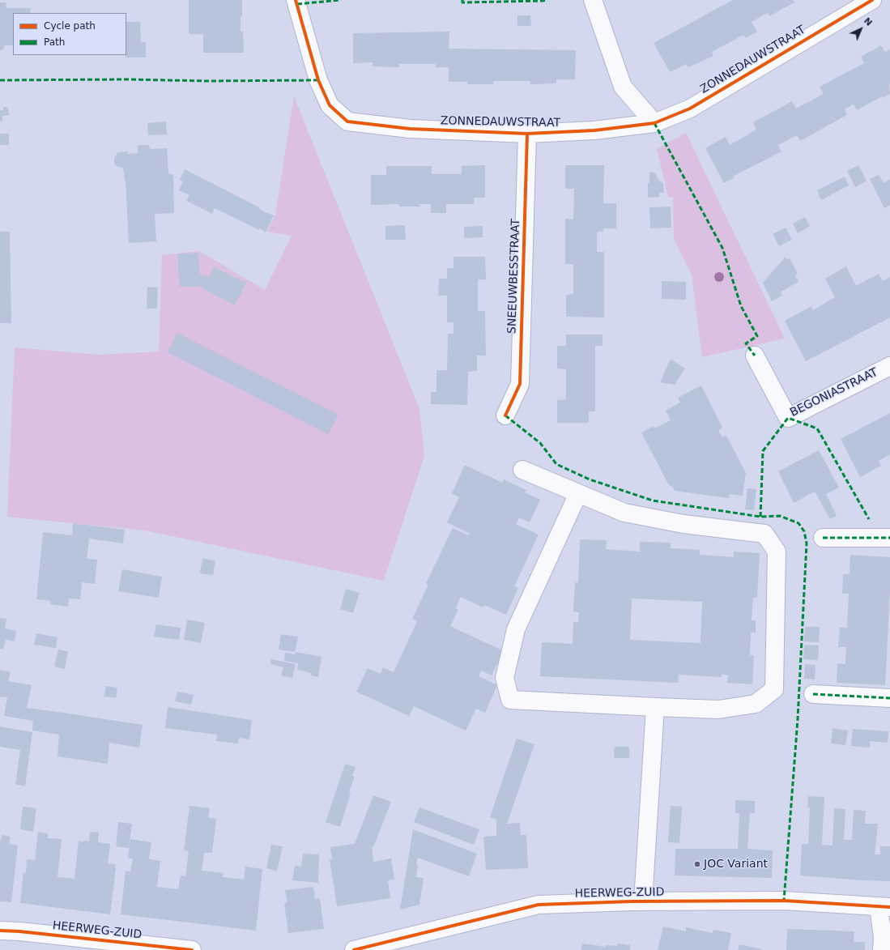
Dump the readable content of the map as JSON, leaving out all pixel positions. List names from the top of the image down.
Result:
{
  "streets": {
    "street": [
      "ZONNEDAUWSTRAAT",
      "SNEEUWBESSTRAAT",
      "BEGONIASTRAAT",
      "HEERWEG-ZUID"
    ]
  },
  "crossings": [
    ["ZONNEDAUWSTRAAT", "SNEEUWBESSTRAAT"]
  ],
  "places": ["JOC Variant"],
  "legend": ["Cycle path", "Path"],
  "north": "top right"
}
